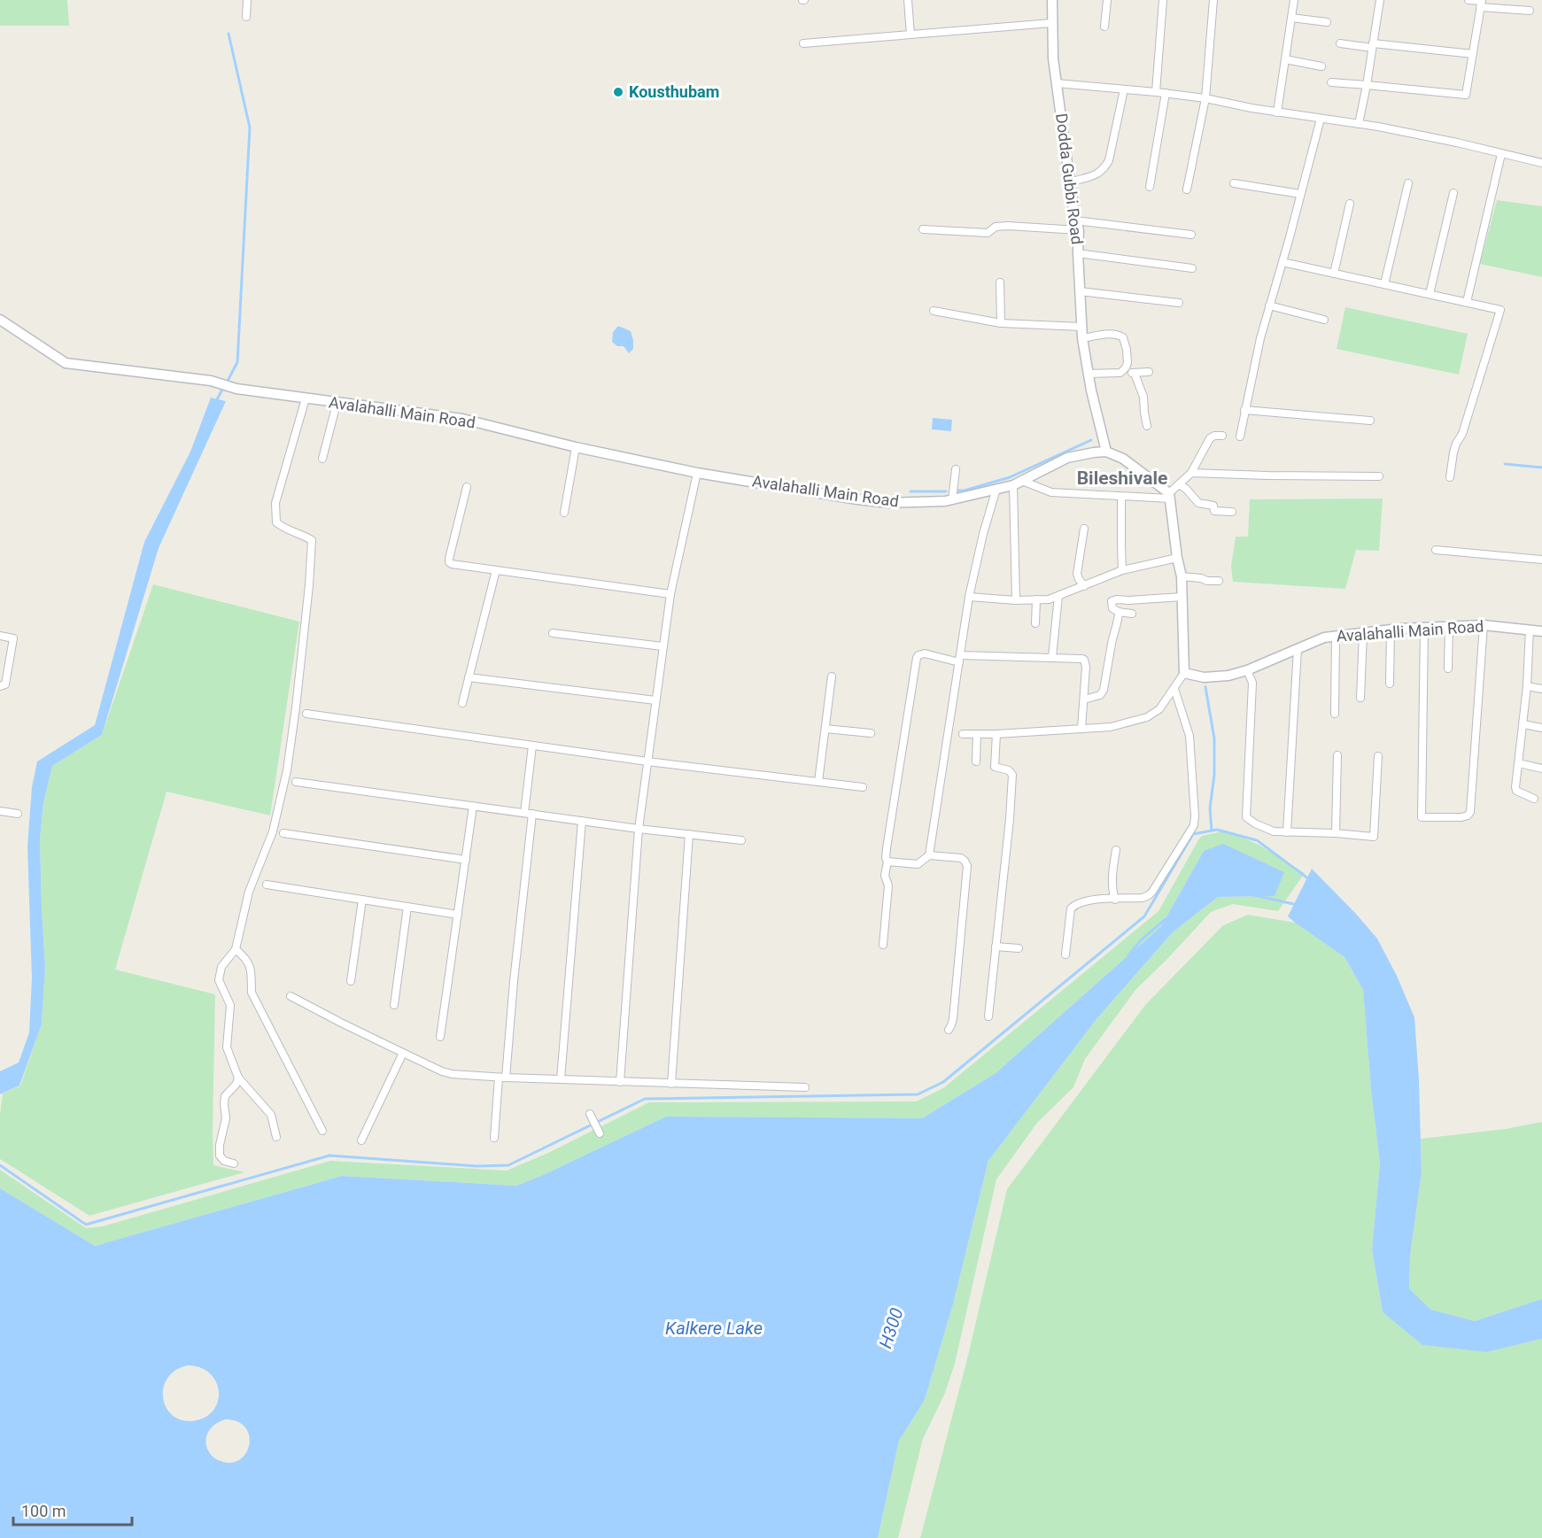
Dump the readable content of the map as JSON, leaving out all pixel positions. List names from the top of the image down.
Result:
{
  "streets": {
    "main road": ["Dodda Gubbi Road", "Avalahalli Main Road"]
  },
  "crossings": [
    ["Dodda Gubbi Road", "Avalahalli Main Road"]
  ],
  "districts": ["Bileshivale"],
  "water": ["Kalkere Lake", "H300"],
  "places": ["Kousthubam"],
  "scale_bar": "100 m"
}
